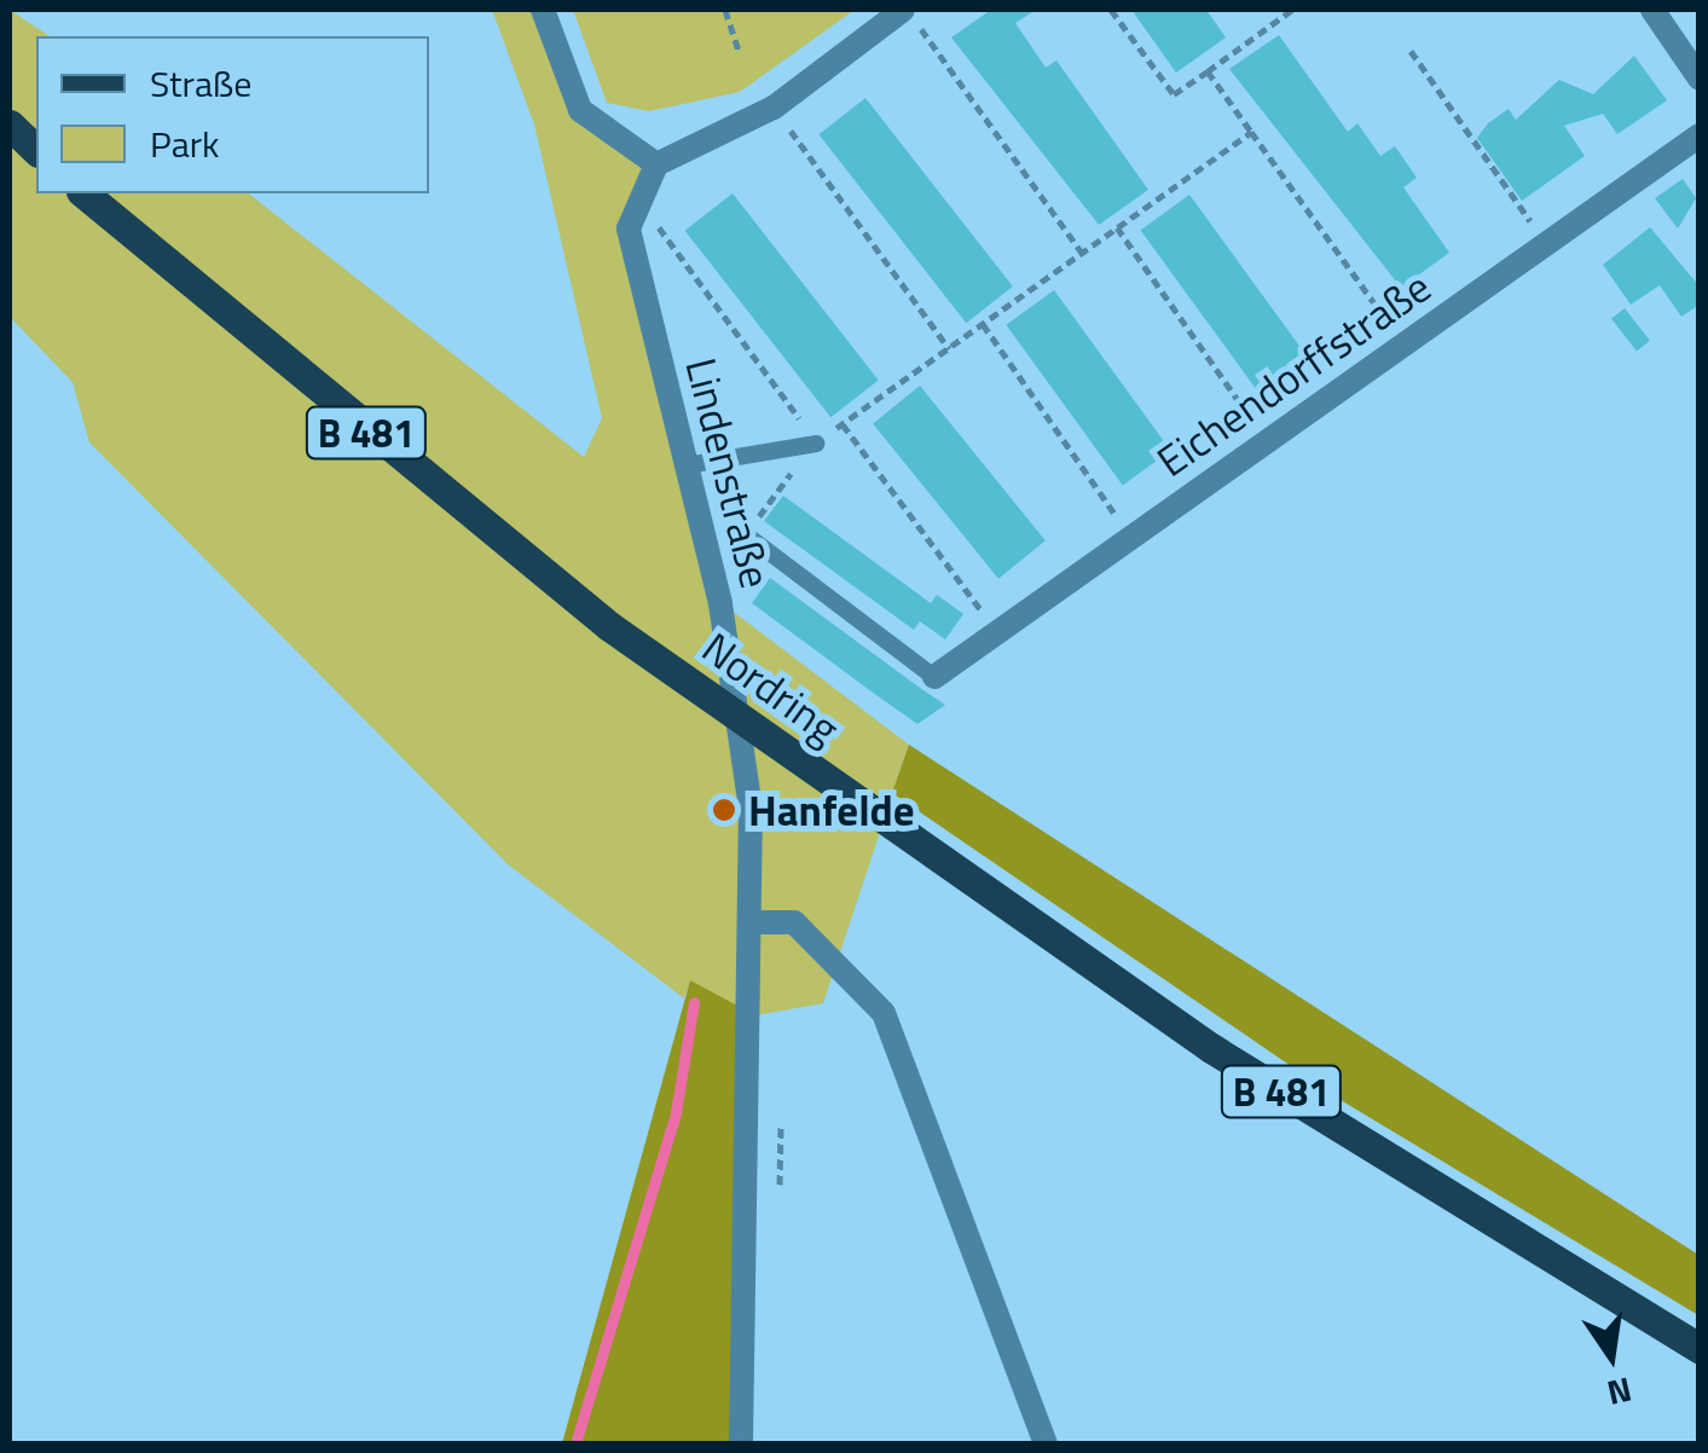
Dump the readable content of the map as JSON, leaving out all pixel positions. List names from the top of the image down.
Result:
{
  "streets": {
    "main road": ["B 481", "Nordring"],
    "street": ["Eichendorffstraße", "Lindenstraße"]
  },
  "places": ["Hanfelde"],
  "legend": ["Straße", "Park"],
  "north": "bottom"
}
